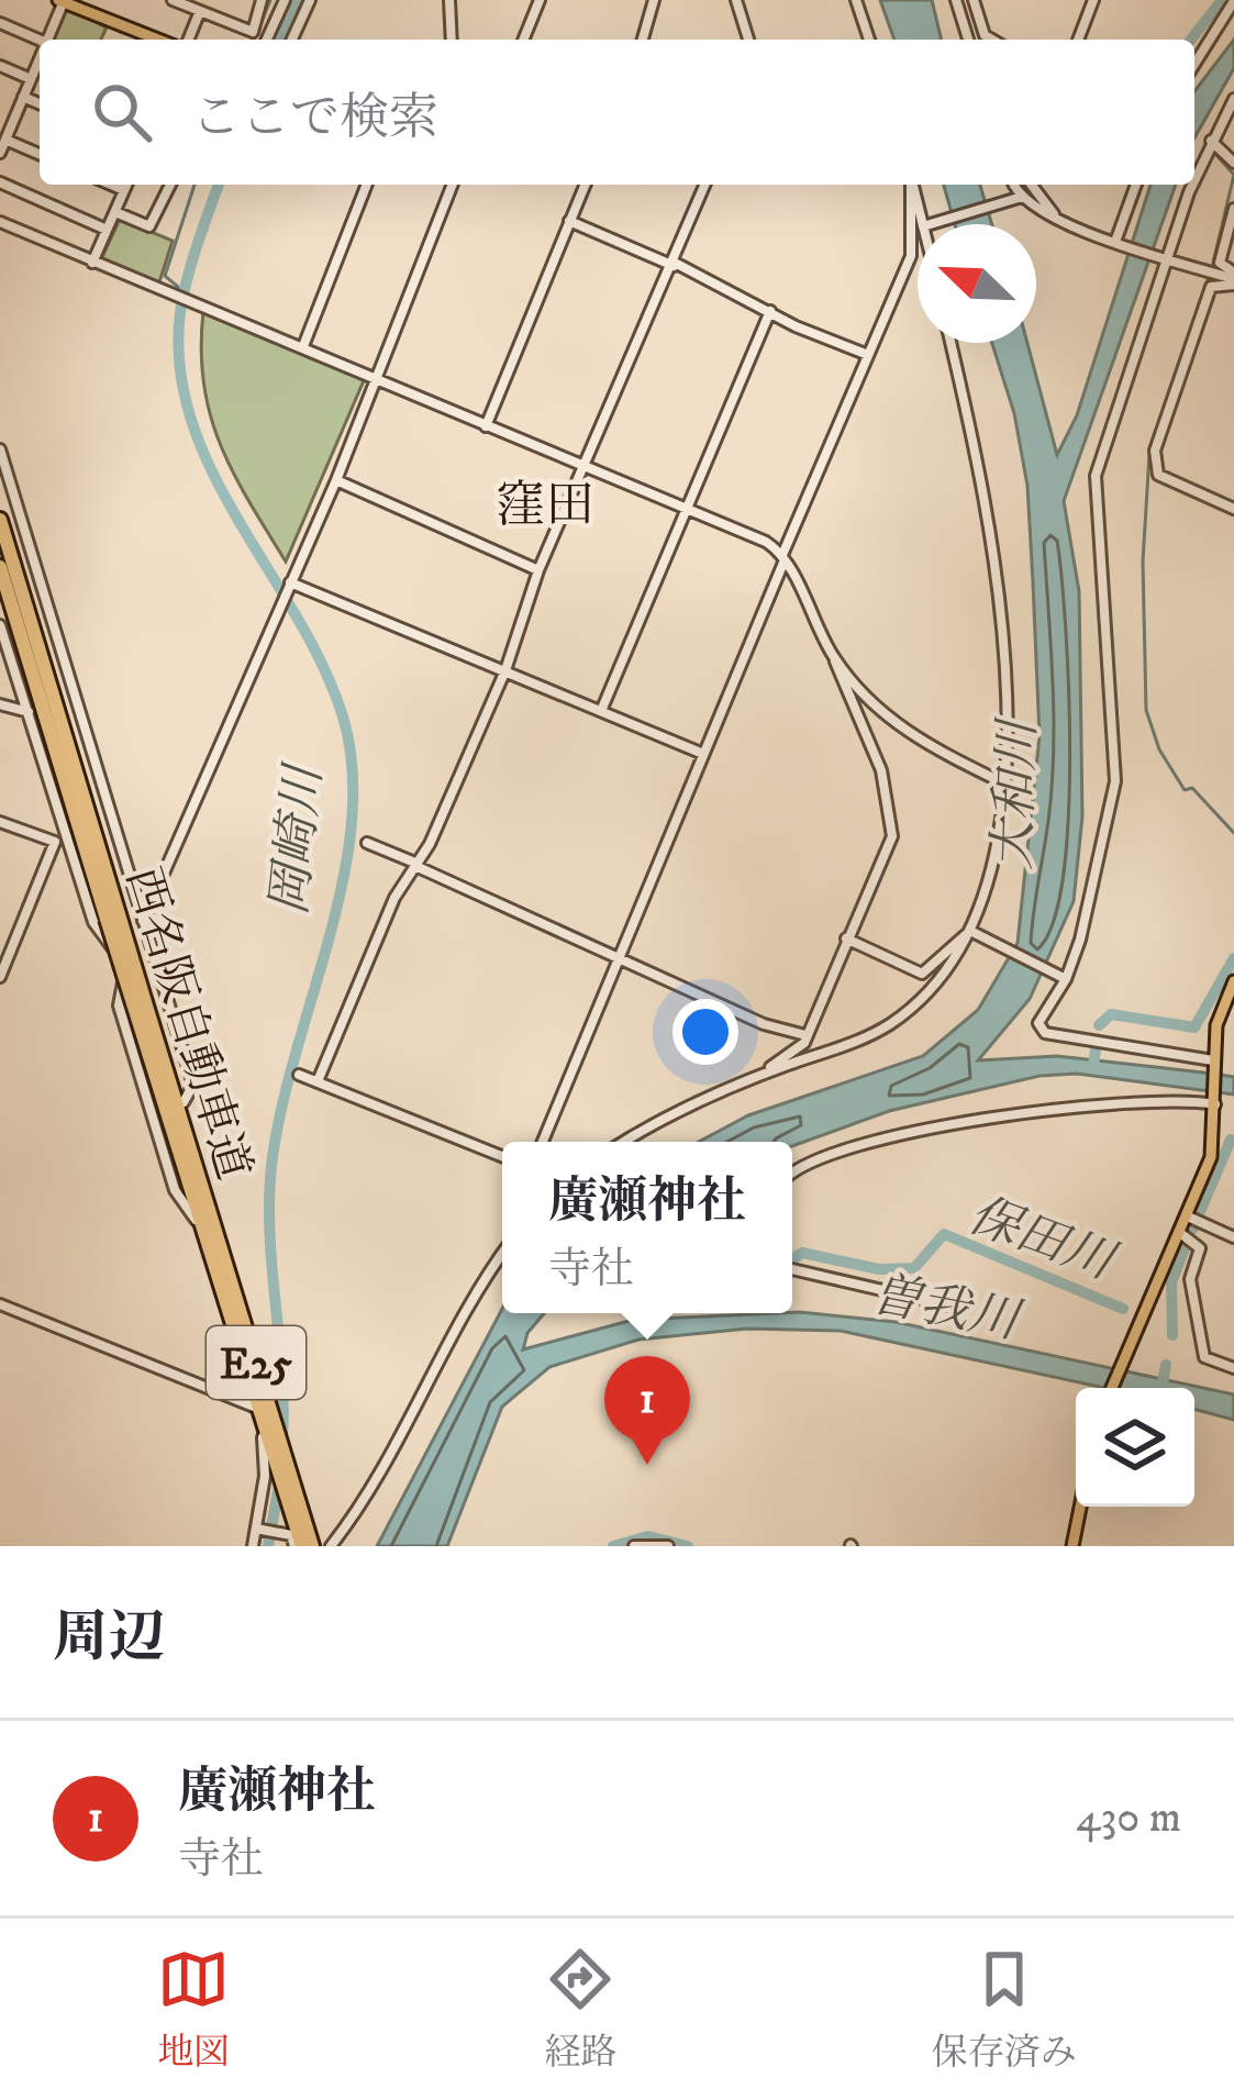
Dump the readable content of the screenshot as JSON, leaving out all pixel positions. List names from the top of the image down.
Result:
{
  "streets": {
    "highway": ["西名阪自動車道", "E25"]
  },
  "districts": ["窪田"],
  "water": [
    "大和川",
    "岡崎川",
    "保田川",
    "曽我川"
  ],
  "north": "top left",
  "page": {
    "search": "ここで検索",
    "popup": ["廣瀬神社", "寺社"],
    "pins": "1",
    "heading": "周辺",
    "list": [
      {
        "mark": "1",
        "name": "廣瀬神社",
        "note": "寺社",
        "value": "430 m"
      }
    ],
    "nav": ["地図", "経路", "保存済み"]
  }
}
